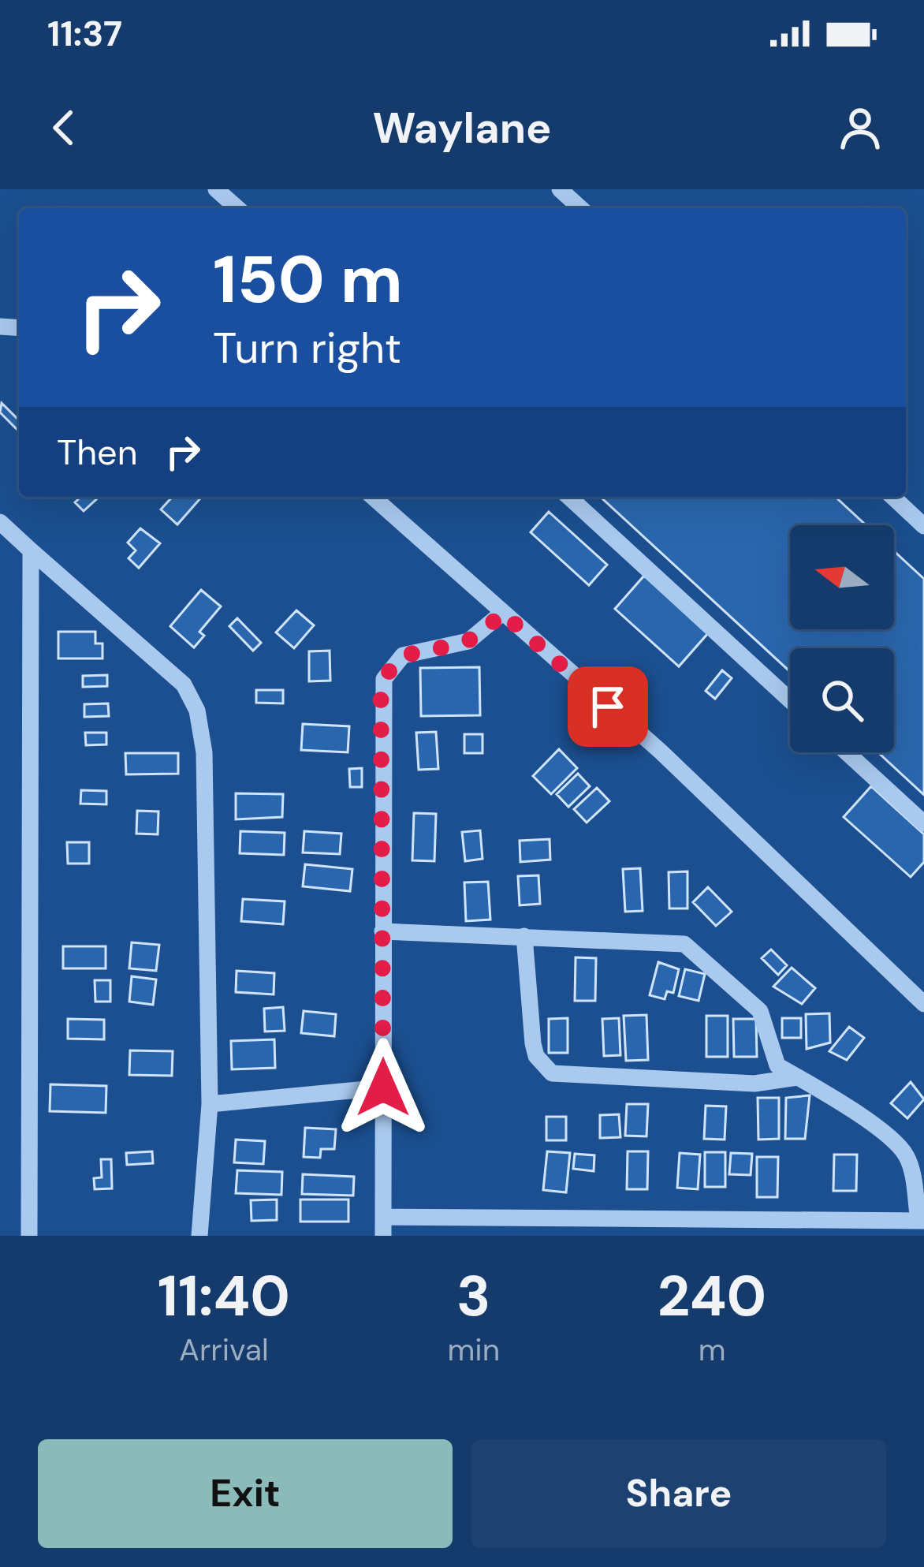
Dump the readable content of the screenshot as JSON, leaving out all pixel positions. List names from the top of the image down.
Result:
{
  "north": "left",
  "page": {
    "status": "11:37",
    "header": "Waylane",
    "turn": ["150 m", "Turn right"],
    "then": "Then",
    "eta": [
      "11:40",
      "Arrival",
      "3",
      "min",
      "240",
      "m"
    ],
    "buttons": ["Exit", "Share"]
  }
}
